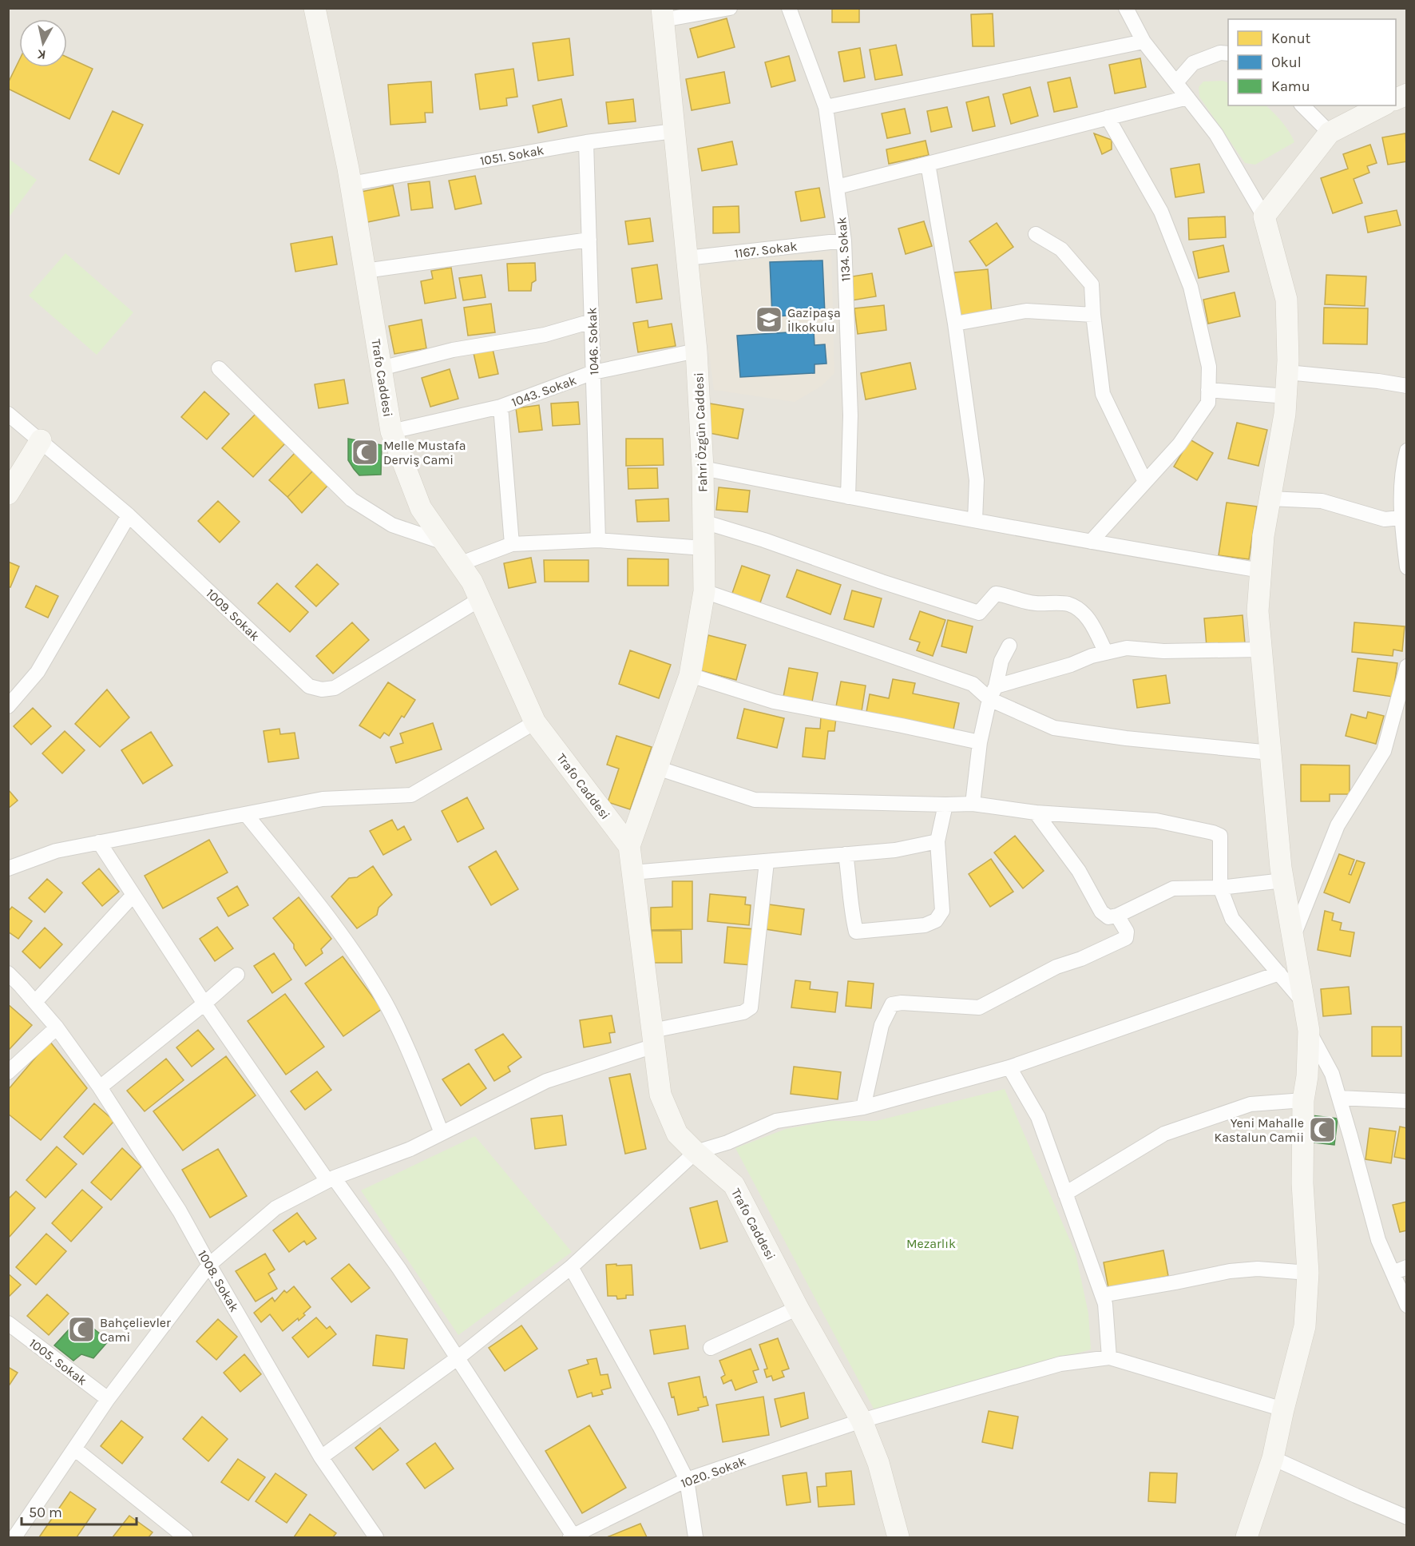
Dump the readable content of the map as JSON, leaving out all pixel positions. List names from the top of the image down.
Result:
{
  "streets": {
    "street": [
      "1051. Sokak",
      "1167. Sokak",
      "1134. Sokak",
      "1046. Sokak",
      "Trafo Caddesi",
      "1043. Sokak",
      "Fahri Özgün Caddesi",
      "1009. Sokak",
      "1008. Sokak",
      "1005. Sokak",
      "1020. Sokak"
    ]
  },
  "crossings": [
    ["1051. Sokak", "1046. Sokak"],
    ["1051. Sokak", "Trafo Caddesi"],
    ["1051. Sokak", "Fahri Özgün Caddesi"],
    ["1167. Sokak", "1134. Sokak"],
    ["1167. Sokak", "Fahri Özgün Caddesi"],
    ["1046. Sokak", "1043. Sokak"],
    ["Trafo Caddesi", "1043. Sokak"],
    ["Trafo Caddesi", "Fahri Özgün Caddesi"],
    ["Trafo Caddesi", "1009. Sokak"],
    ["Trafo Caddesi", "1020. Sokak"],
    ["1043. Sokak", "Fahri Özgün Caddesi"]
  ],
  "parks": ["Mezarlık"],
  "places": {
    "school or university": ["Gazipaşa İlkokulu"],
    "mosque": ["Melle Mustafa Derviş Cami", "Yeni Mahalle Kastalun Camii", "Bahçelievler Cami"]
  },
  "legend": ["Konut", "Okul", "Kamu"],
  "scale_bar": "50 m",
  "north": "bottom"
}
